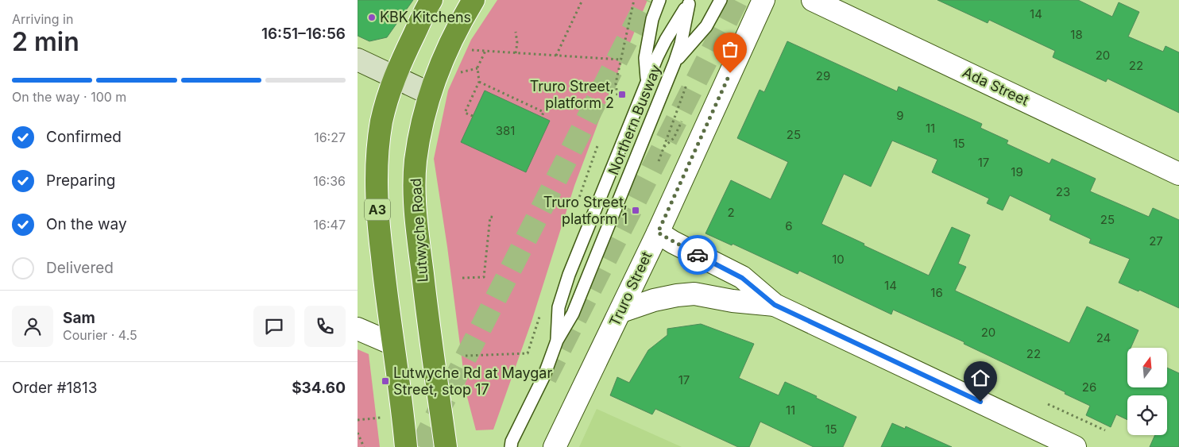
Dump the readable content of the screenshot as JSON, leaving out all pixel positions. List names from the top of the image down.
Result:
{
  "streets": {
    "highway": ["A3", "Lutwyche Road"],
    "street": ["Ada Street", "Truro Street"],
    "lane": ["Northern Busway"]
  },
  "places": {
    "other": ["KBK Kitchens"],
    "transit": ["Truro Street, platform 2", "Truro Street, platform 1", "Lutwyche Rd at Maygar Street, stop 17"]
  },
  "house_numbers": [
    "14",
    "18",
    "20",
    "22",
    "29",
    "9",
    "11",
    "381",
    "25",
    "15",
    "17",
    "19",
    "23",
    "2",
    "25",
    "6",
    "27",
    "10",
    "14",
    "16",
    "20",
    "24",
    "22",
    "17",
    "26",
    "11",
    "15"
  ],
  "north": "top",
  "page": {
    "heading": ["2 min", "Arriving in", "16:51–16:56"],
    "panel": [
      "Sam",
      "Courier · 4.5",
      "Order #1813",
      "$34.60"
    ],
    "bar": "On the way · 100 m",
    "list": [
      ["Confirmed", "16:27"],
      ["Preparing", "16:36"],
      ["On the way", "16:47"],
      "Delivered"
    ]
  }
}
